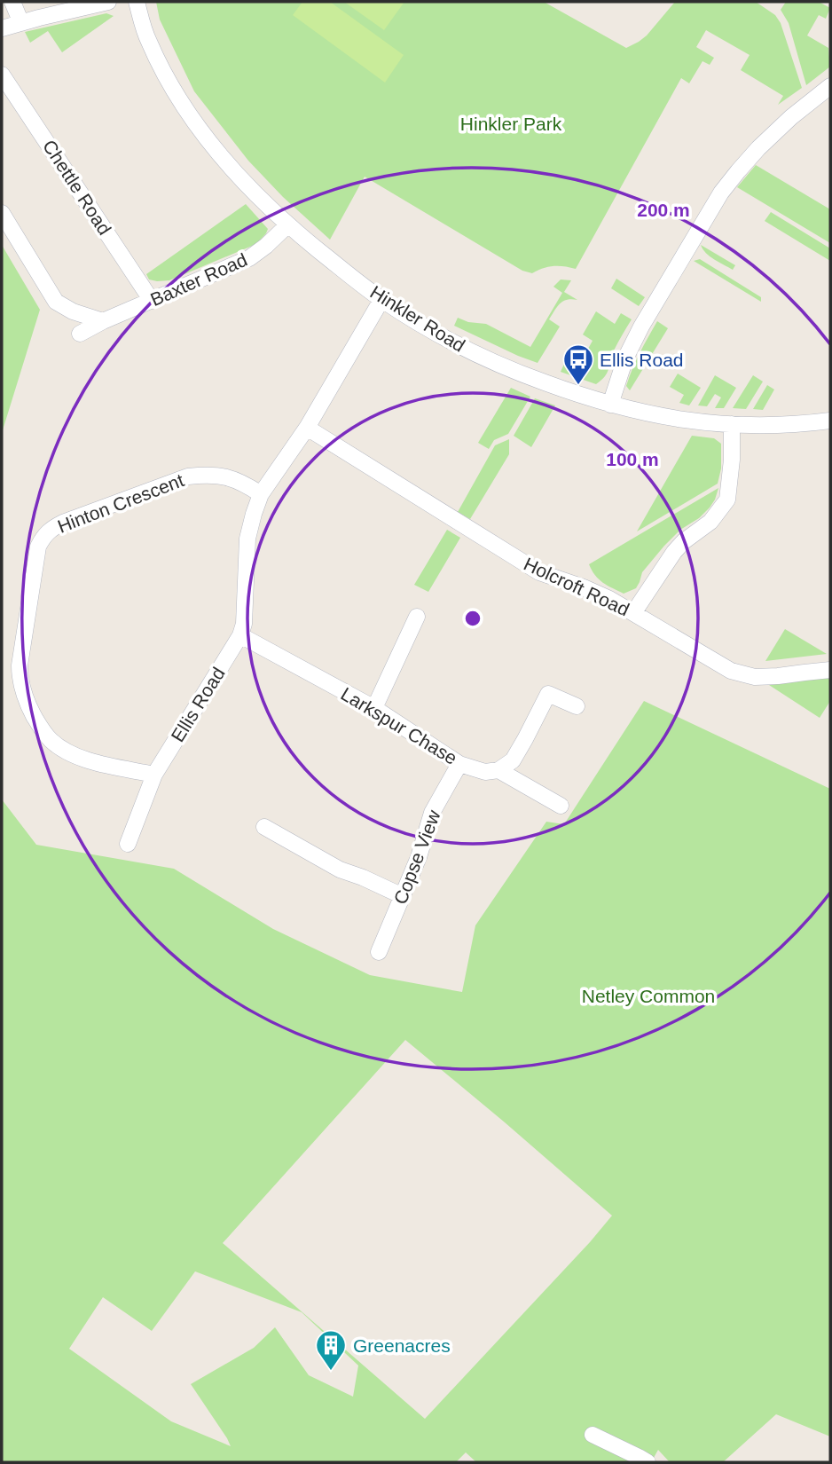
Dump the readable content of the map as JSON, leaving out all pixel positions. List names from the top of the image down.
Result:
{
  "streets": {
    "street": [
      "Chettle Road",
      "Baxter Road",
      "Hinkler Road",
      "Hinton Crescent",
      "Holcroft Road",
      "Ellis Road",
      "Larkspur Chase",
      "Copse View"
    ]
  },
  "crossings": [
    ["Chettle Road", "Baxter Road"],
    ["Baxter Road", "Hinkler Road"],
    ["Hinkler Road", "Ellis Road"],
    ["Hinton Crescent", "Ellis Road"],
    ["Holcroft Road", "Ellis Road"],
    ["Ellis Road", "Larkspur Chase"],
    ["Larkspur Chase", "Copse View"]
  ],
  "parks": ["Hinkler Park", "Netley Common"],
  "places": {
    "bus stop": ["Ellis Road"],
    "building": ["Greenacres"]
  },
  "rings": ["200 m", "100 m"]
}
